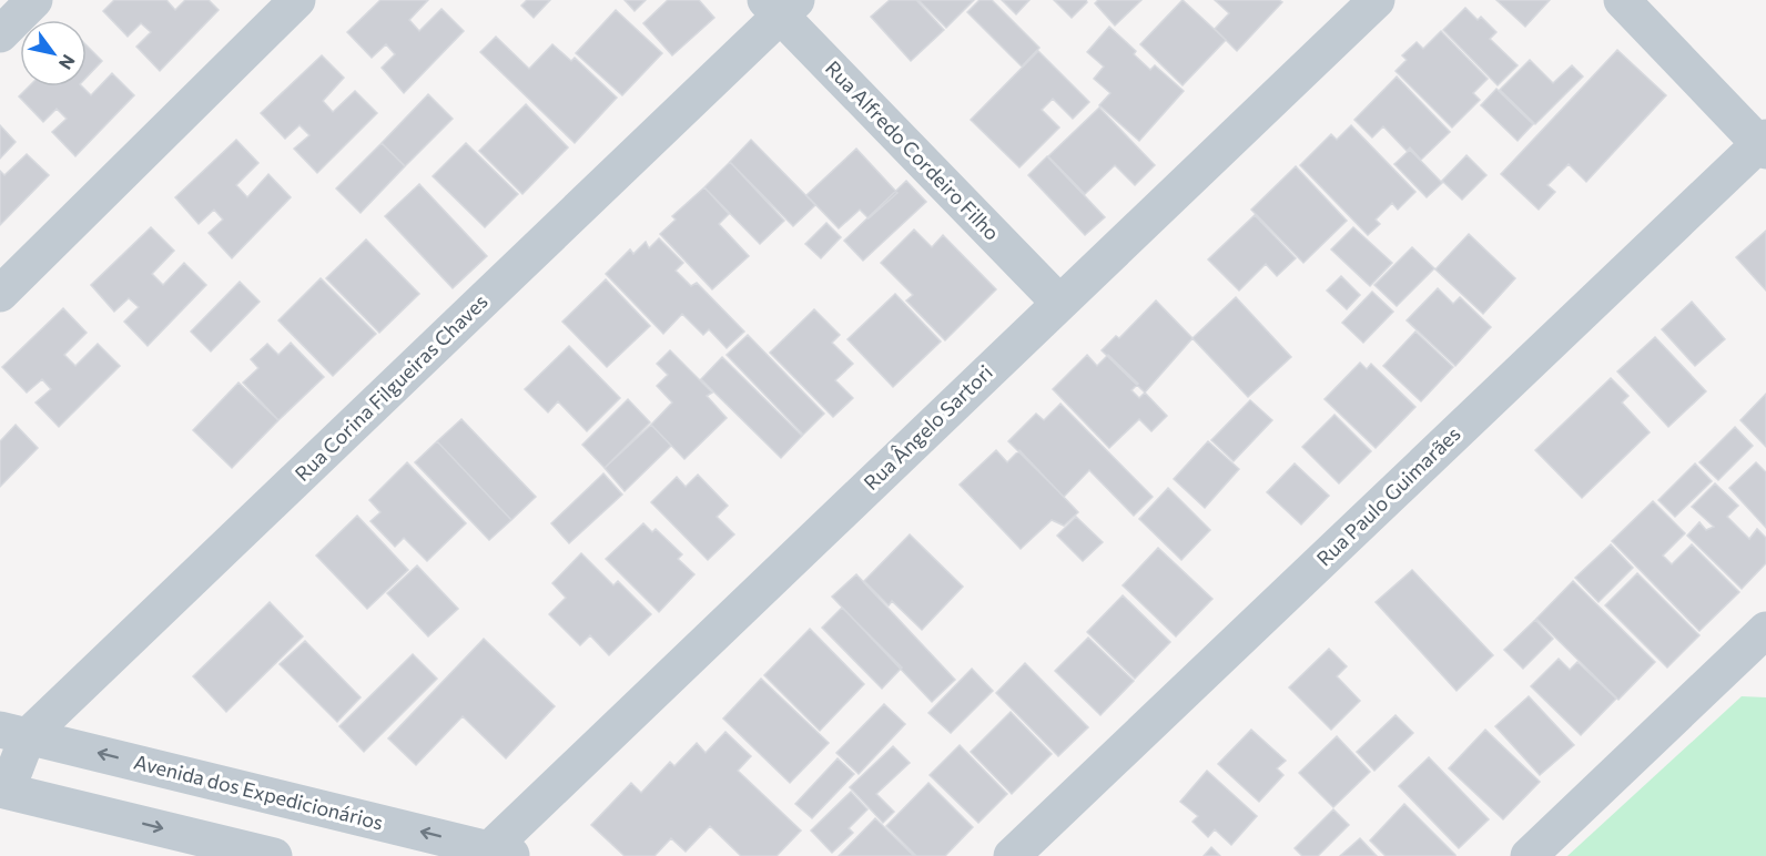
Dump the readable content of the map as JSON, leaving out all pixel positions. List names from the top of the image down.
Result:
{
  "streets": {
    "street": [
      "Rua Alfredo Cordeiro Filho",
      "Rua Corina Filgueiras Chaves",
      "Rua Ângelo Sartori",
      "Rua Paulo Guimarães",
      "Avenida dos Expedicionários"
    ]
  },
  "crossings": [
    ["Rua Alfredo Cordeiro Filho", "Rua Corina Filgueiras Chaves"],
    ["Rua Alfredo Cordeiro Filho", "Rua Ângelo Sartori"],
    ["Rua Corina Filgueiras Chaves", "Avenida dos Expedicionários"],
    ["Rua Ângelo Sartori", "Avenida dos Expedicionários"]
  ],
  "north": "bottom right"
}
